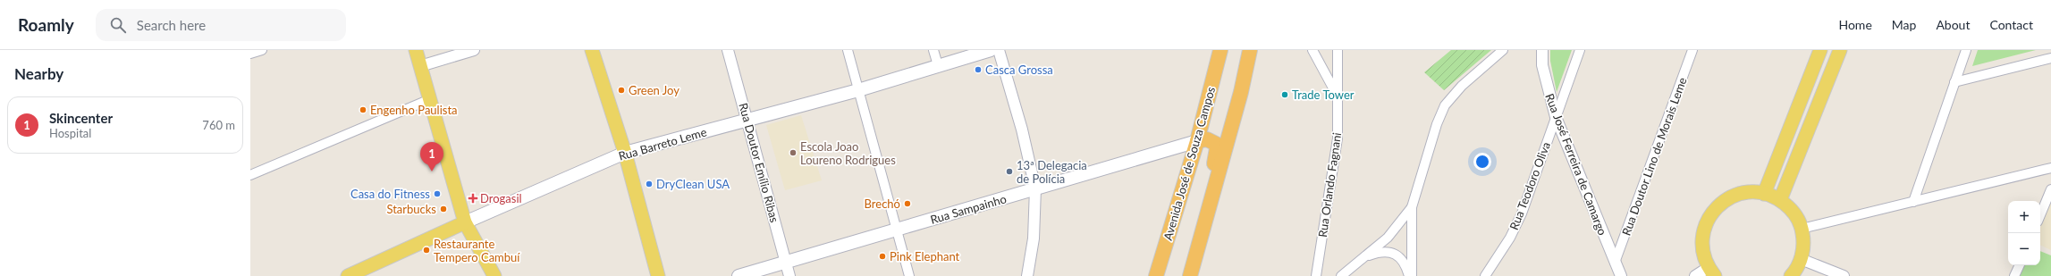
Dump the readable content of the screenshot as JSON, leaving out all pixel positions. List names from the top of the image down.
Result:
{
  "streets": {
    "highway": ["Avenida José de Souza Campos"],
    "main road": ["Rua Barreto Leme", "Rua Sampainho"],
    "street": [
      "Rua Doutor Lino de Morais Leme",
      "Rua Doutor Emílio Ribas",
      "Rua José Ferreira de Camargo",
      "Rua Orlando Fagnani",
      "Rua Teodoro Oliva"
    ]
  },
  "crossings": [
    ["Rua Barreto Leme", "Rua Doutor Emílio Ribas"],
    ["Rua Doutor Lino de Morais Leme", "Rua José Ferreira de Camargo"],
    ["Rua Doutor Emílio Ribas", "Rua Sampainho"],
    ["Avenida José de Souza Campos", "Rua Sampainho"],
    ["Rua José Ferreira de Camargo", "Rua Teodoro Oliva"]
  ],
  "places": {
    "other": [
      "Casca Grossa",
      "Green Joy",
      "Trade Tower",
      "Engenho Paulista",
      "Escola Joao Loureno Rodrigues",
      "13ª Delegacia de Polícia",
      "DryClean USA",
      "Casa do Fitness",
      "Brechó",
      "Starbucks",
      "Restaurante Tempero Cambuí",
      "Pink Elephant"
    ],
    "health": ["Drogasil"]
  },
  "page": {
    "header": "Roamly",
    "search": "Search here",
    "nav": [
      "Home",
      "Map",
      "About",
      "Contact"
    ],
    "heading": "Nearby",
    "list": [
      {
        "mark": "1",
        "name": "Skincenter",
        "note": "Hospital",
        "value": "760 m"
      }
    ],
    "pins": "1",
    "map_buttons": ["+", "−"]
  }
}
